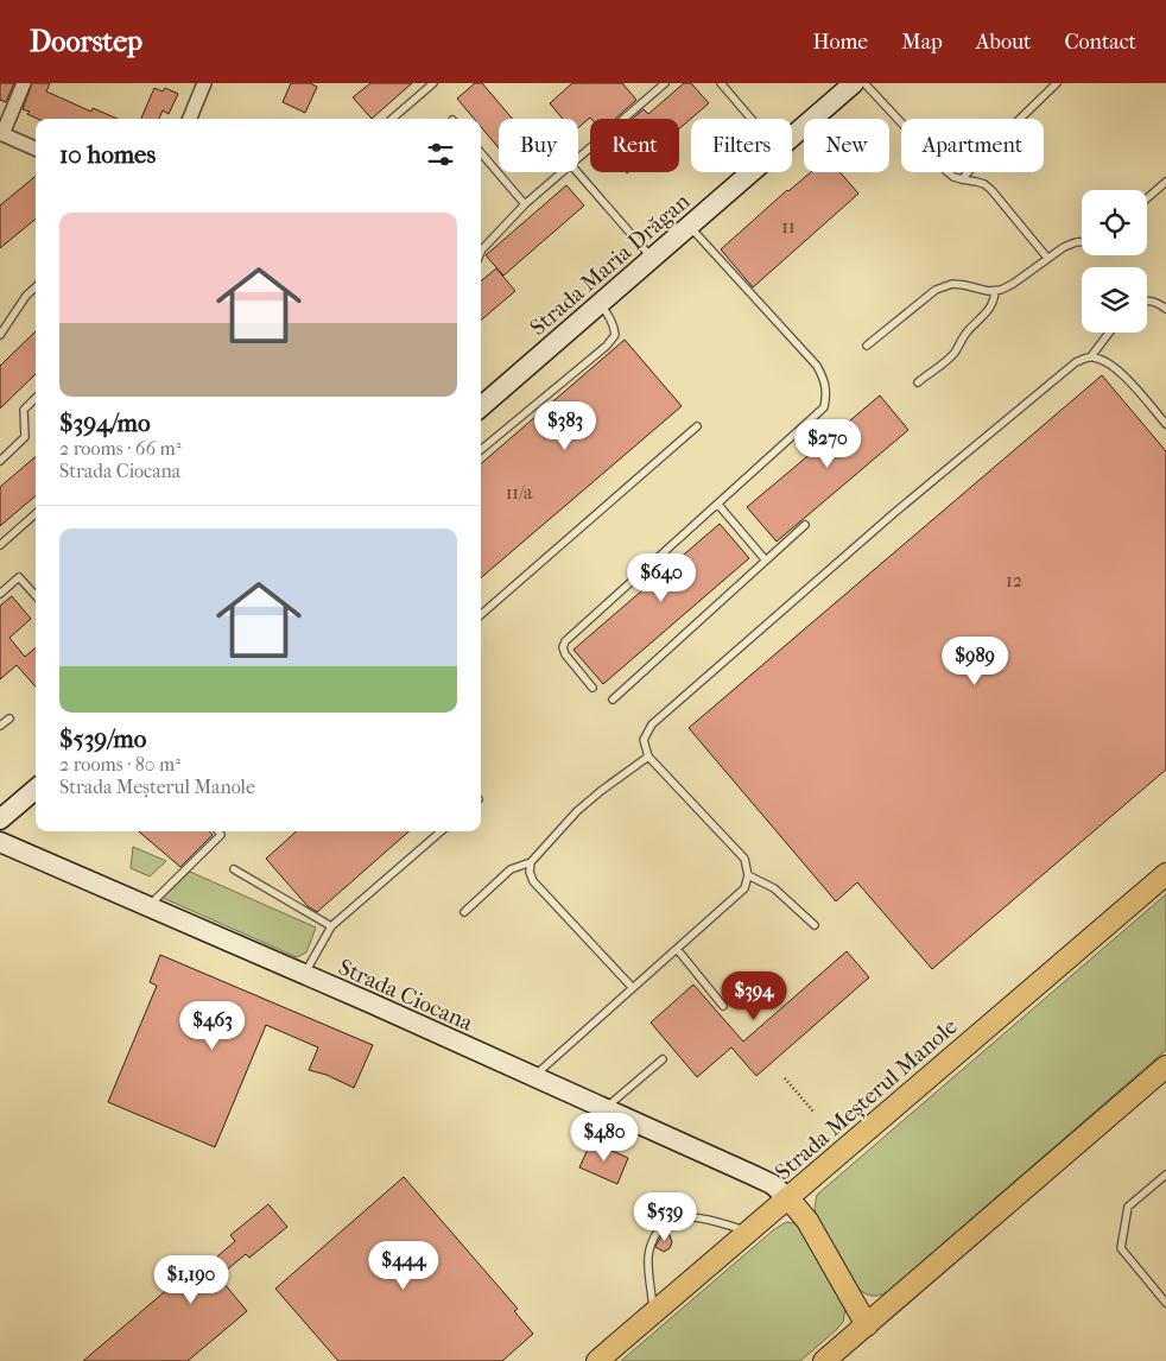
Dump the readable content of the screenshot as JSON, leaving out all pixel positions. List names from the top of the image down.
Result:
{
  "streets": {
    "main road": ["Strada Meșterul Manole"],
    "street": ["Strada Maria Drăgan", "Strada Ciocana"]
  },
  "crossings": [
    ["Strada Ciocana", "Strada Meșterul Manole"]
  ],
  "house_numbers": ["11", "11/a", "12"],
  "page": {
    "header": "Doorstep",
    "nav": [
      "Home",
      "Map",
      "About",
      "Contact"
    ],
    "chip": [
      "Buy",
      "Rent",
      "Filters",
      "New",
      "Apartment"
    ],
    "heading": "10 homes",
    "list": [
      {
        "name": "$394/mo",
        "note": "2 rooms · 66 m² · Strada Ciocana"
      },
      {
        "name": "$539/mo",
        "note": "2 rooms · 80 m² · Strada Meșterul Manole"
      }
    ],
    "price": [
      "$383",
      "$270",
      "$640",
      "$989",
      "$394",
      "$463",
      "$480",
      "$539",
      "$444",
      "$1,190"
    ]
  }
}
